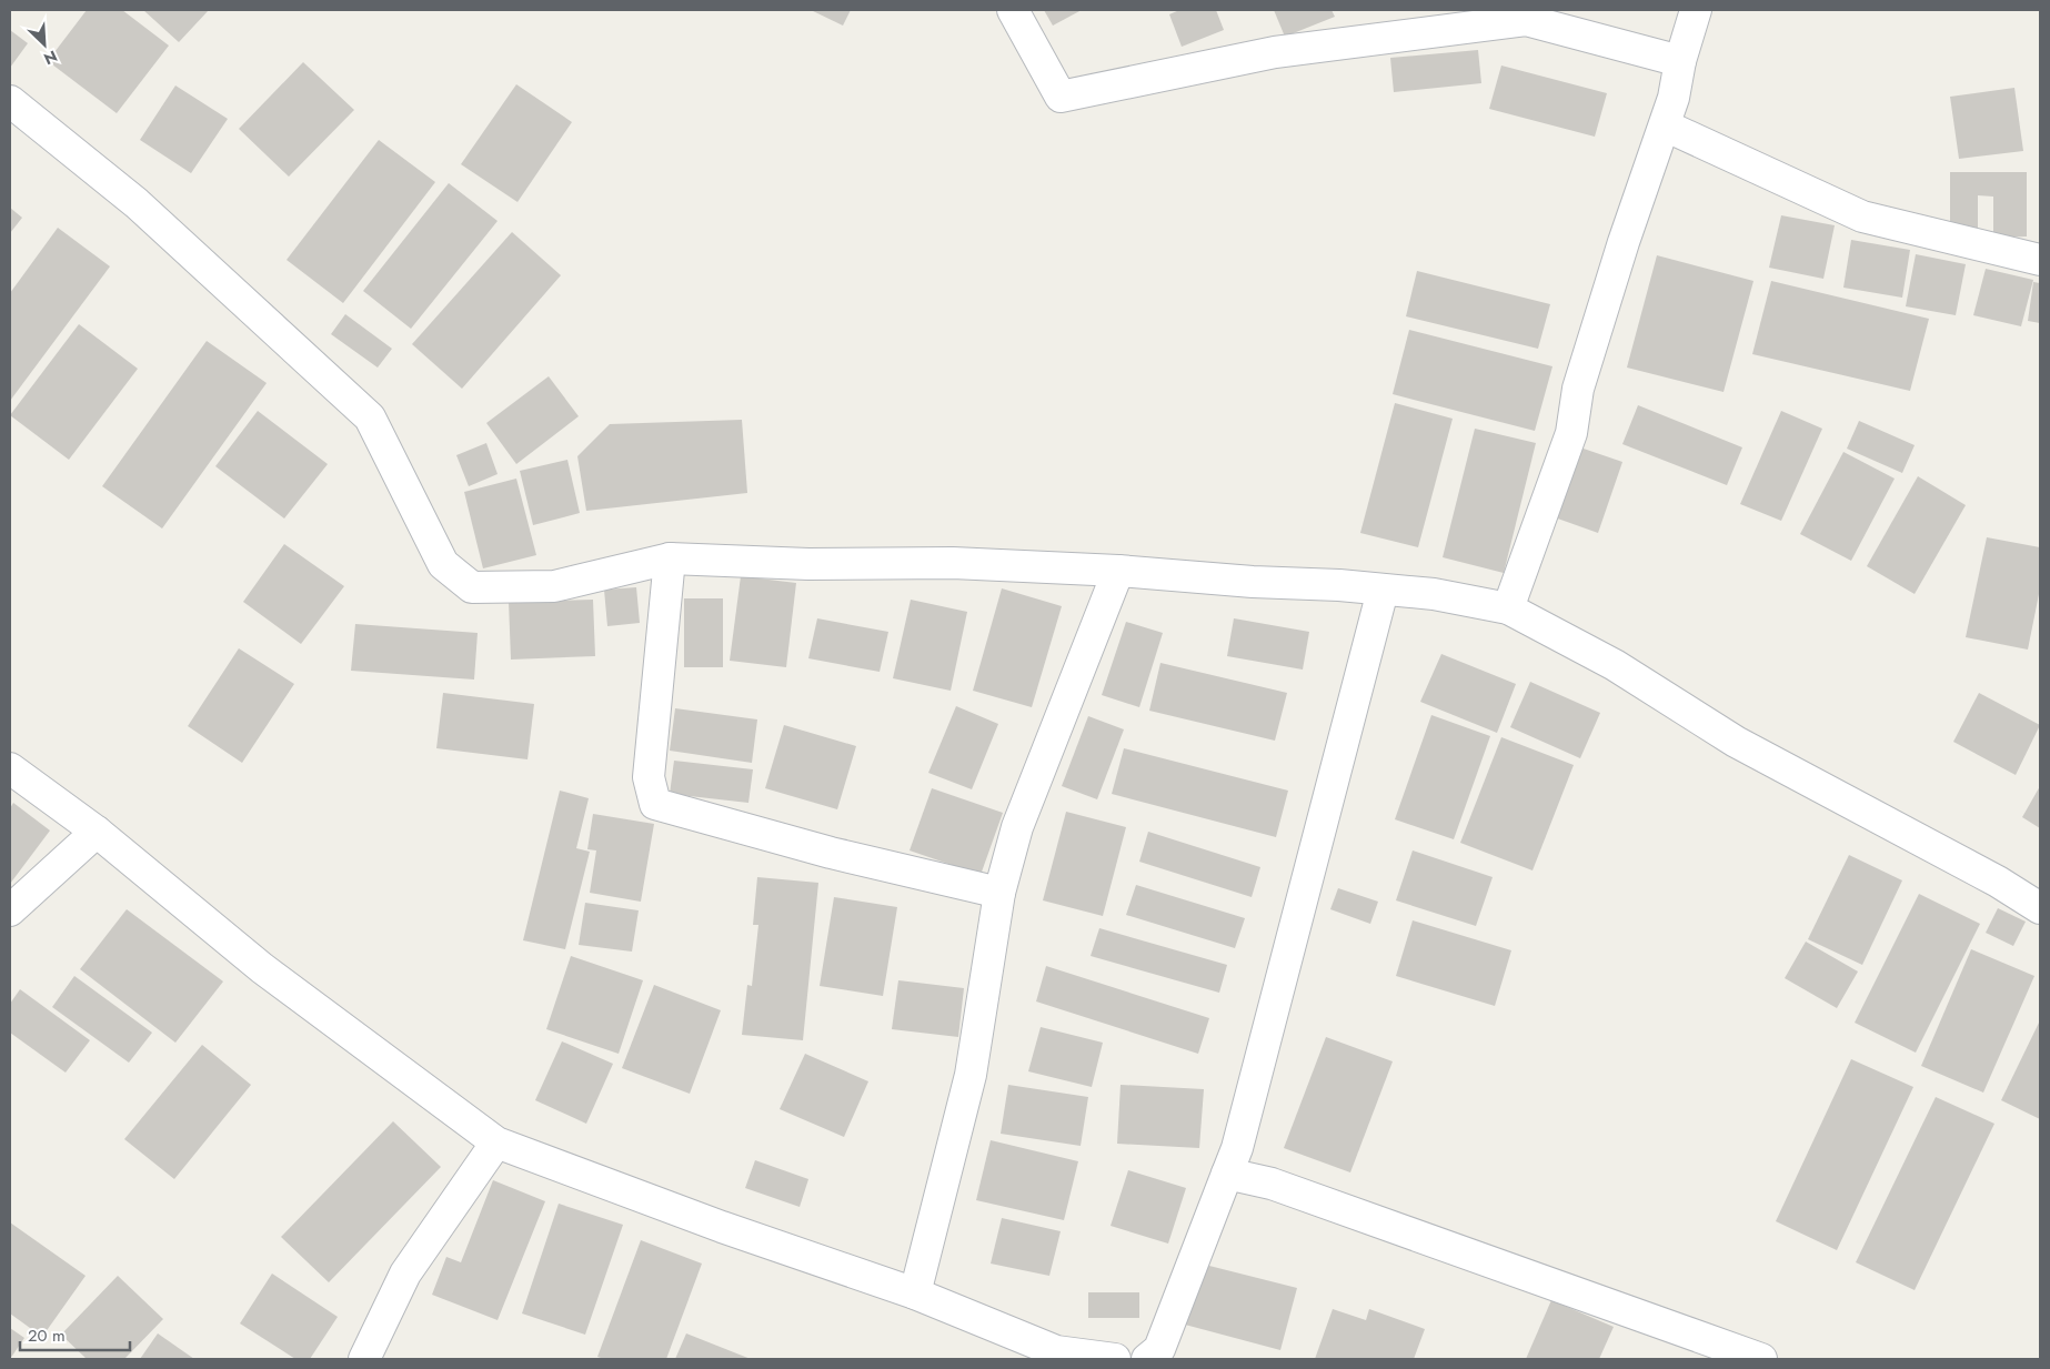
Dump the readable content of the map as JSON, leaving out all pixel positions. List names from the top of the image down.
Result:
{
  "scale_bar": "20 m",
  "north": "bottom right"
}
